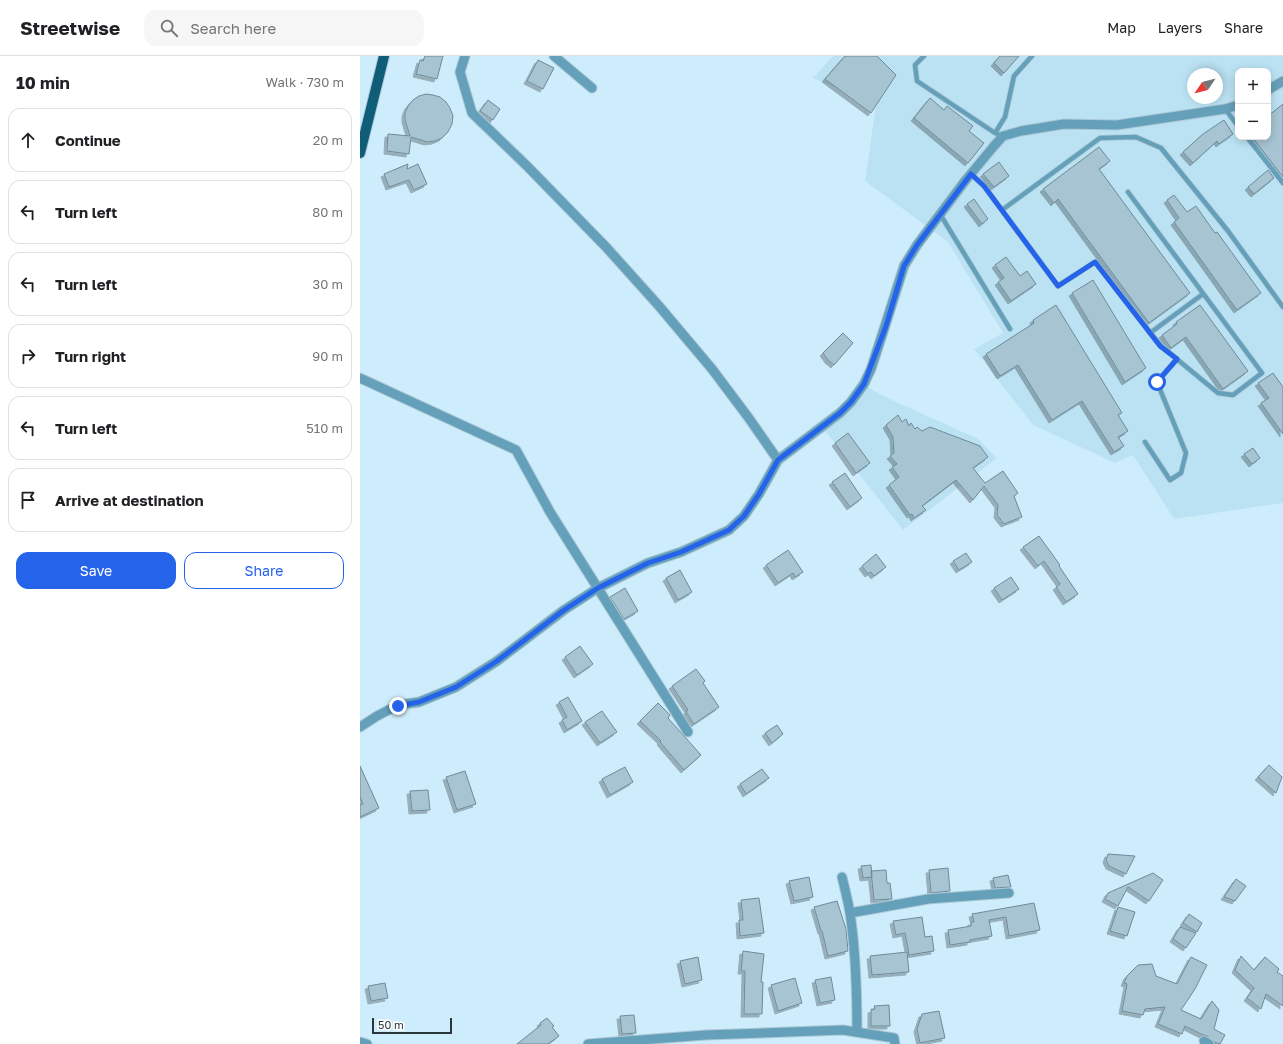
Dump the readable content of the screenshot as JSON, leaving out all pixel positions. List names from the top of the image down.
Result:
{
  "scale_bar": "50 m",
  "north": "bottom left",
  "page": {
    "header": "Streetwise",
    "search": "Search here",
    "nav": ["Map", "Layers", "Share"],
    "heading": ["10 min", "Walk · 730 m"],
    "map_buttons": ["+", "−"],
    "list": [
      ["Continue", "20 m"],
      ["Turn left", "80 m"],
      ["Turn left", "30 m"],
      ["Turn right", "90 m"],
      ["Turn left", "510 m"],
      "Arrive at destination"
    ],
    "buttons": ["Save", "Share"],
    "scale": "50 m"
  }
}
